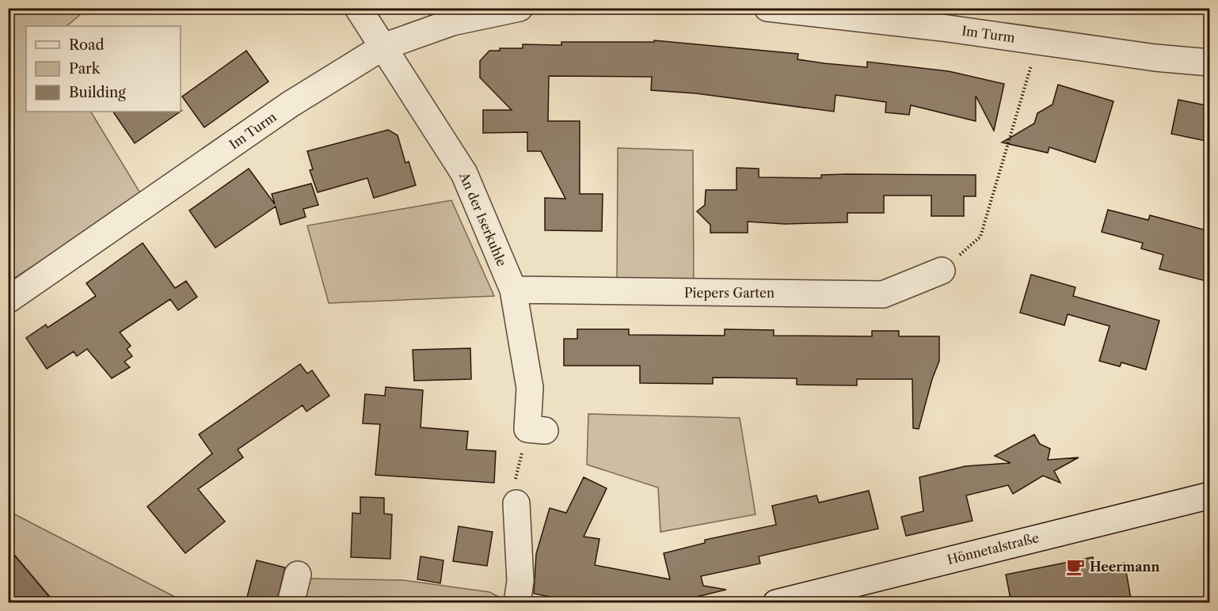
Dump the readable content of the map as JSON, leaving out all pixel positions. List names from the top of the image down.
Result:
{
  "streets": {
    "street": [
      "Im Turm",
      "An der Iserkuhle",
      "Piepers Garten",
      "Hönnetalstraße"
    ]
  },
  "crossings": [
    ["Im Turm", "An der Iserkuhle"],
    ["An der Iserkuhle", "Piepers Garten"]
  ],
  "places": {
    "cafe": ["Heermann"]
  },
  "legend": ["Road", "Park", "Building"]
}
